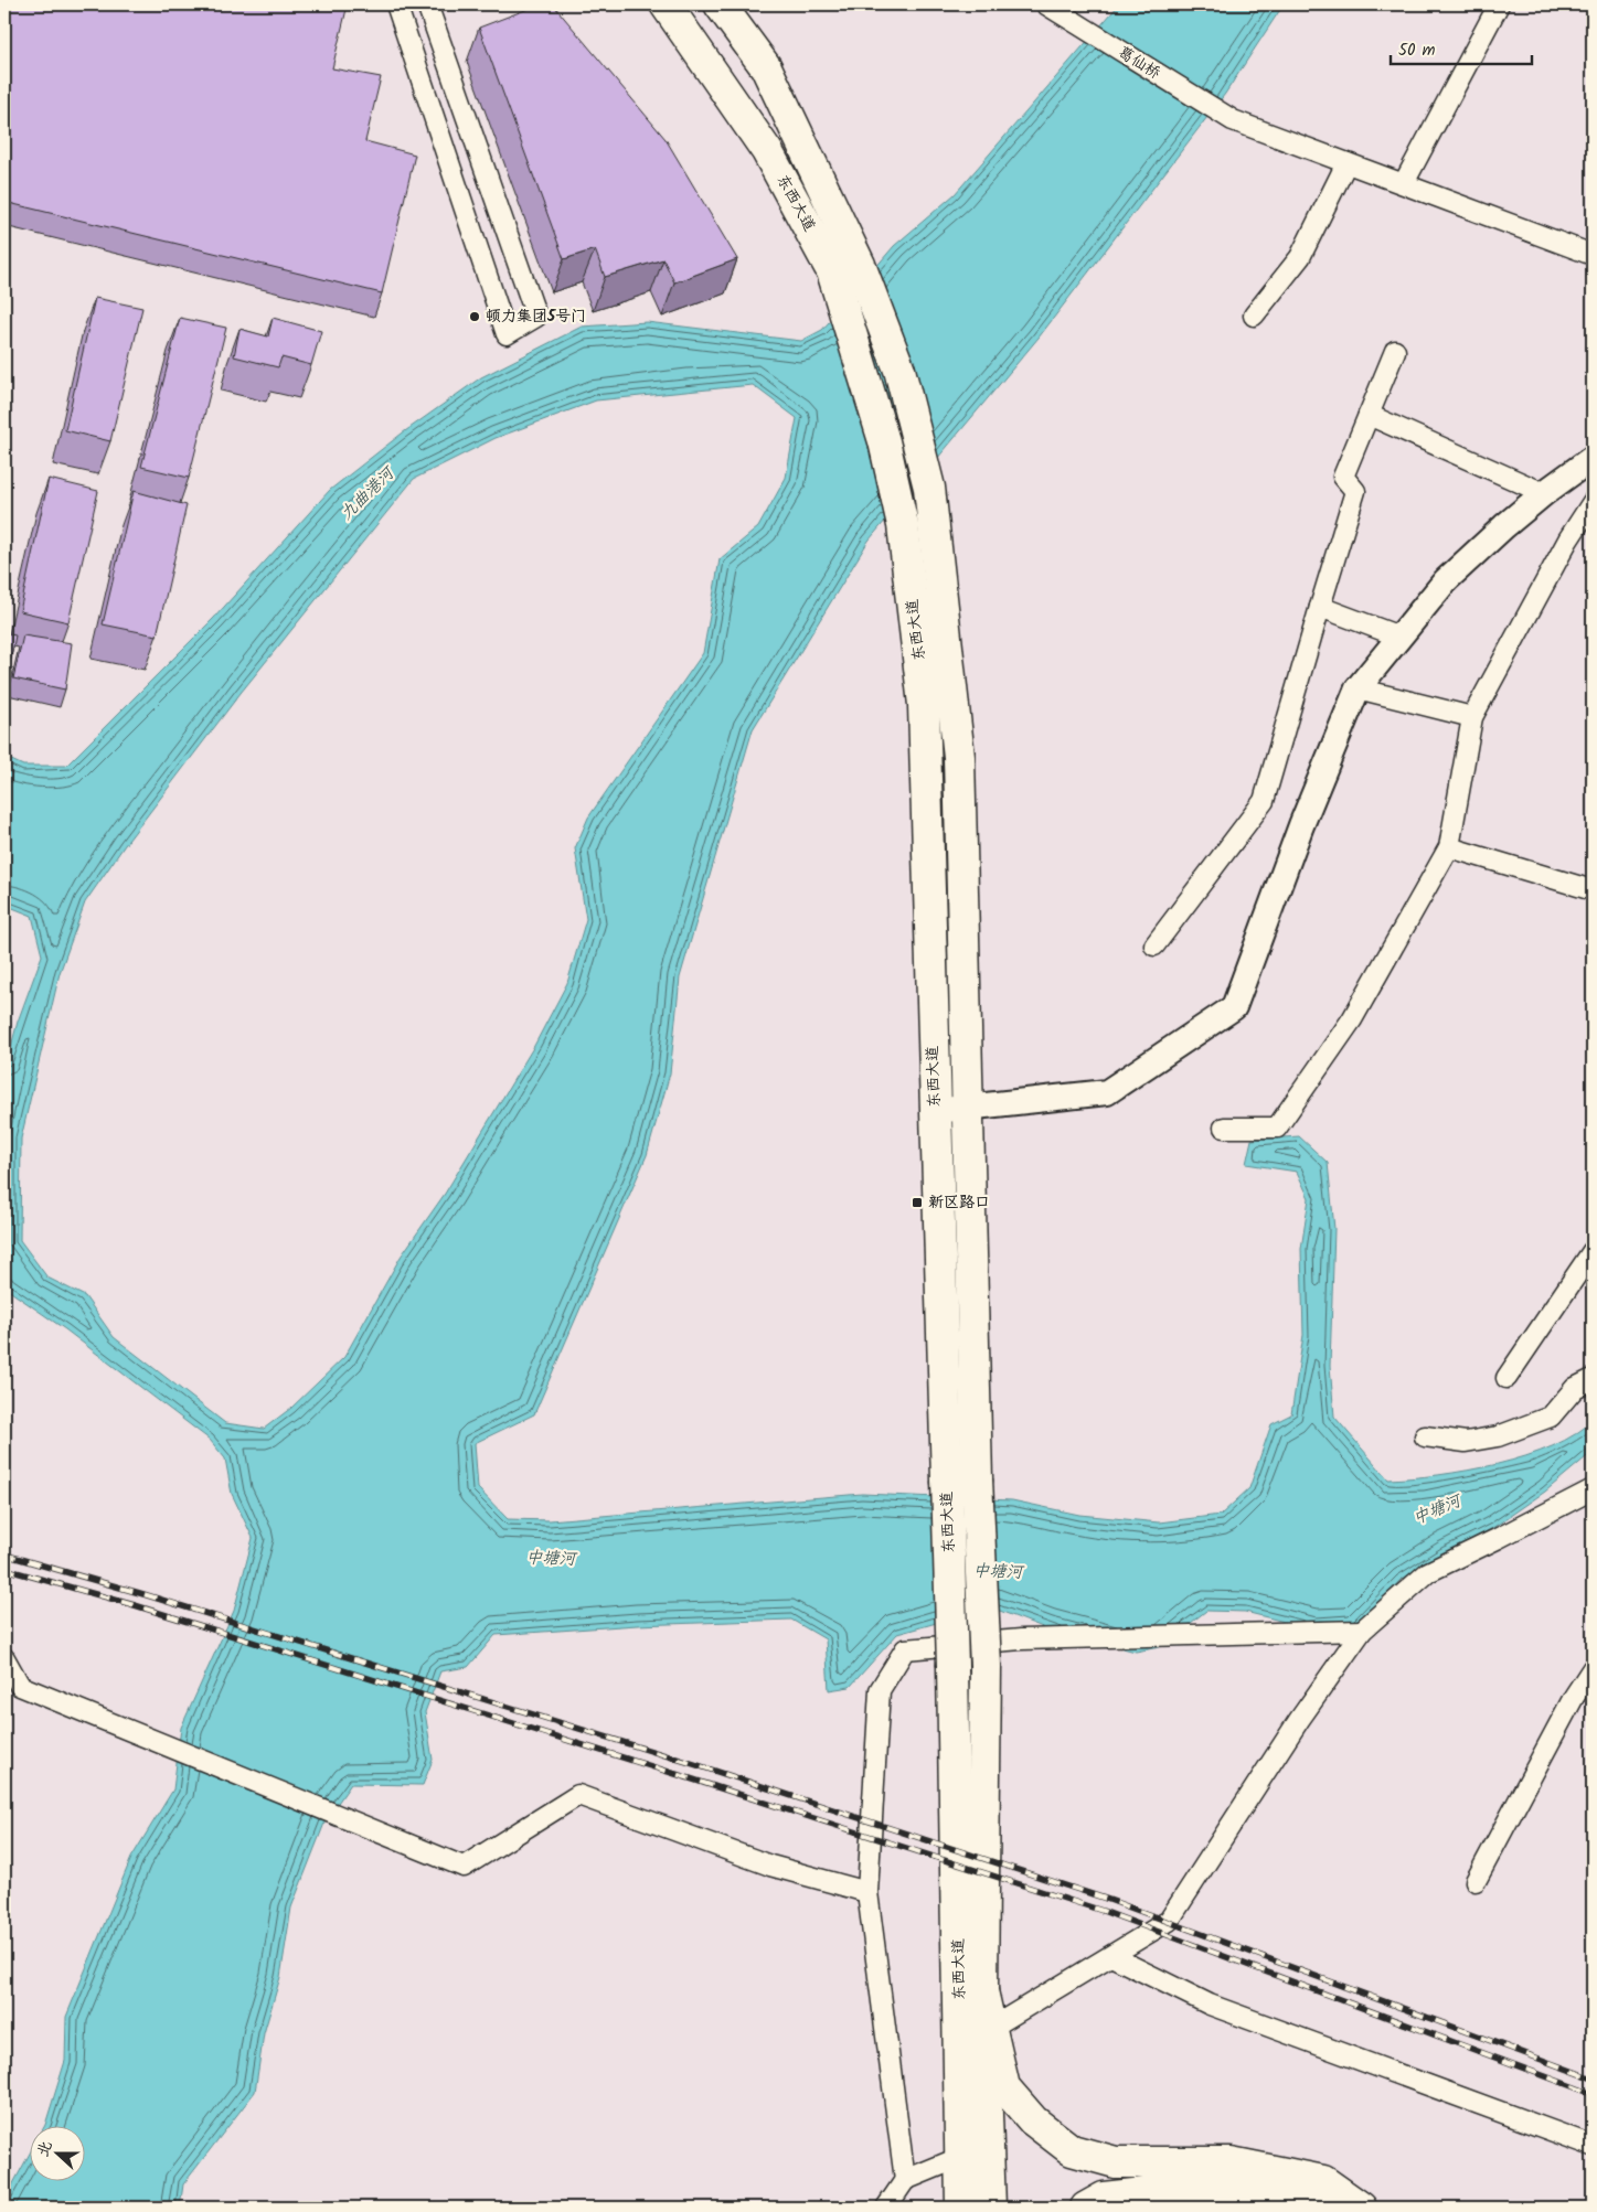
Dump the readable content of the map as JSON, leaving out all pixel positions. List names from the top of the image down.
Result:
{
  "streets": {
    "main road": ["东西大道"],
    "street": ["葛仙桥"]
  },
  "water": ["九曲港河", "中塘河"],
  "places": {
    "other": ["顿力集团5号门"],
    "transit": ["新区路口"]
  },
  "scale_bar": "50 m",
  "north": "left"
}
